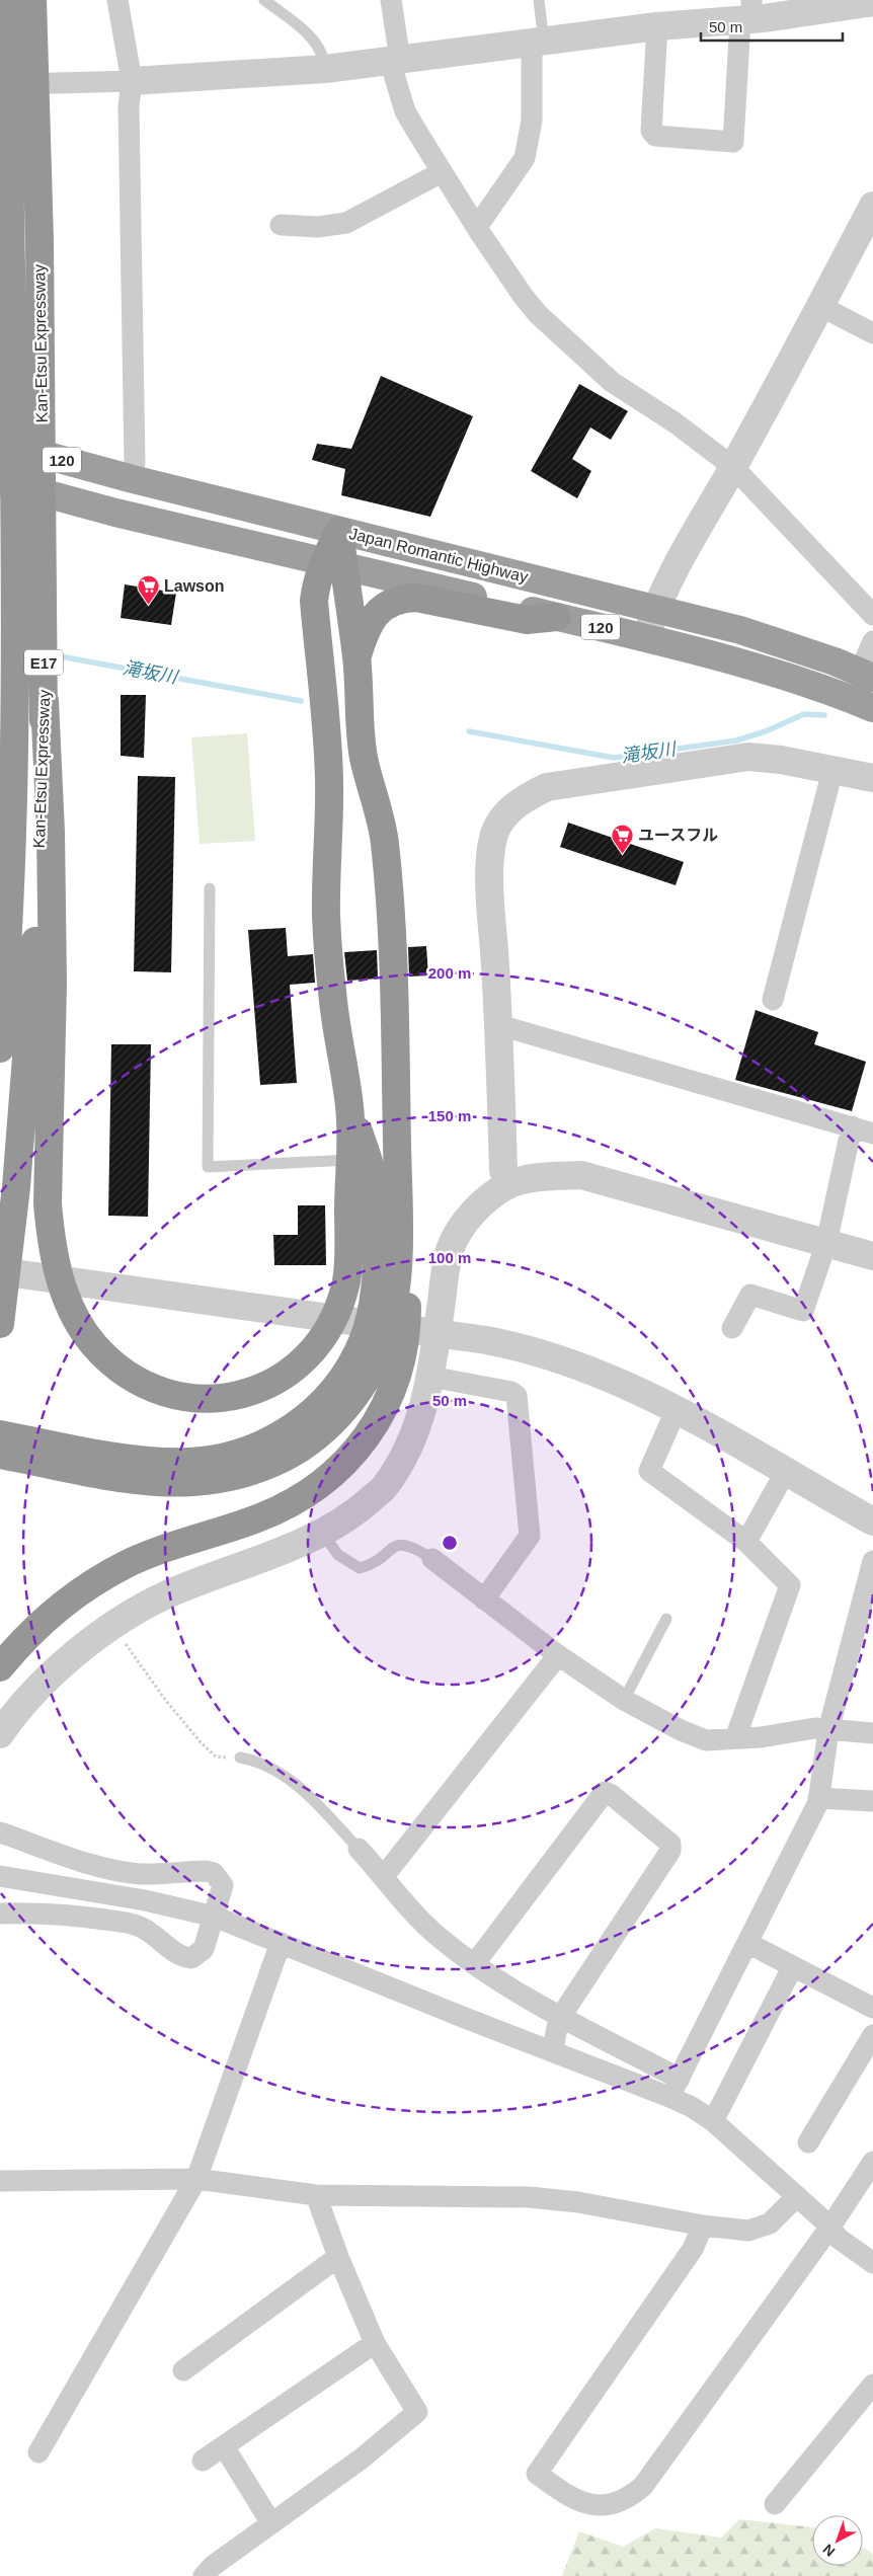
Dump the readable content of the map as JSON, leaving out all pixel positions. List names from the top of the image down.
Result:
{
  "streets": {
    "highway": [
      "Kan-Etsu Expressway",
      "120",
      "Japan Romantic Highway",
      "E17"
    ]
  },
  "water": ["滝坂川"],
  "places": {
    "supermarket": ["Lawson", "ユースフル"]
  },
  "scale_bar": "50 m",
  "north": "bottom left",
  "rings": [
    "200 m",
    "150 m",
    "100 m",
    "50 m"
  ]
}
